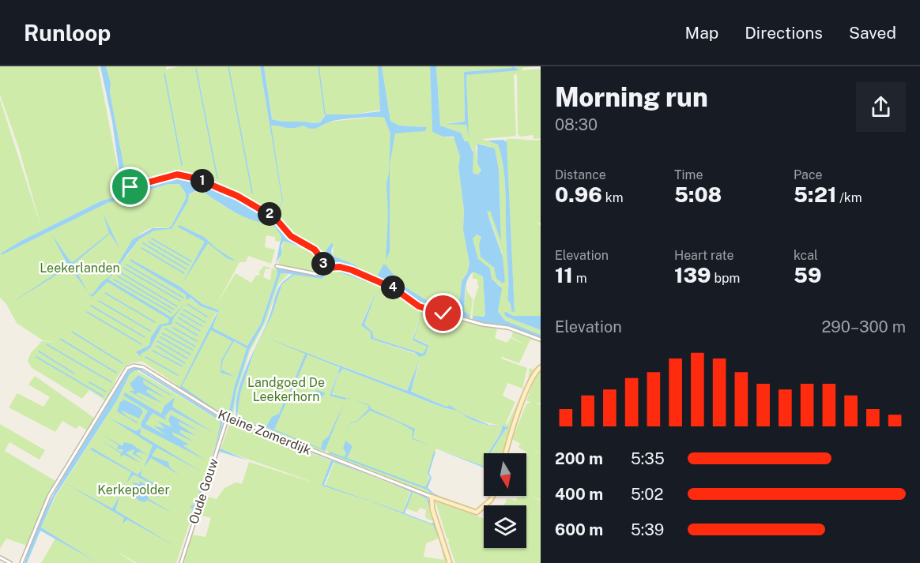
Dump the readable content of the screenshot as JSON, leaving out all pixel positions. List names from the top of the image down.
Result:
{
  "streets": {
    "street": ["Kleine Zomerdijk", "Oude Gouw"]
  },
  "crossings": [
    ["Kleine Zomerdijk", "Oude Gouw"]
  ],
  "parks": ["Leekerlanden", "Landgoed De Leekerhorn", "Kerkepolder"],
  "north": "bottom",
  "page": {
    "header": "Runloop",
    "nav": ["Map", "Directions", "Saved"],
    "heading": ["Morning run", "08:30"],
    "stats": [
      ["Distance", "0.96 km"],
      ["Time", "5:08"],
      ["Pace", "5:21 /km"],
      ["Elevation", "11 m"],
      ["Heart rate", "139 bpm"],
      ["kcal", "59"]
    ],
    "pins": [
      "1",
      "2",
      "3",
      "4"
    ],
    "chart": ["Elevation", "290–300 m"],
    "list": [
      {
        "name": "200 m",
        "note": "5:35"
      },
      {
        "name": "400 m",
        "note": "5:02"
      },
      {
        "name": "600 m",
        "note": "5:39"
      }
    ]
  }
}
